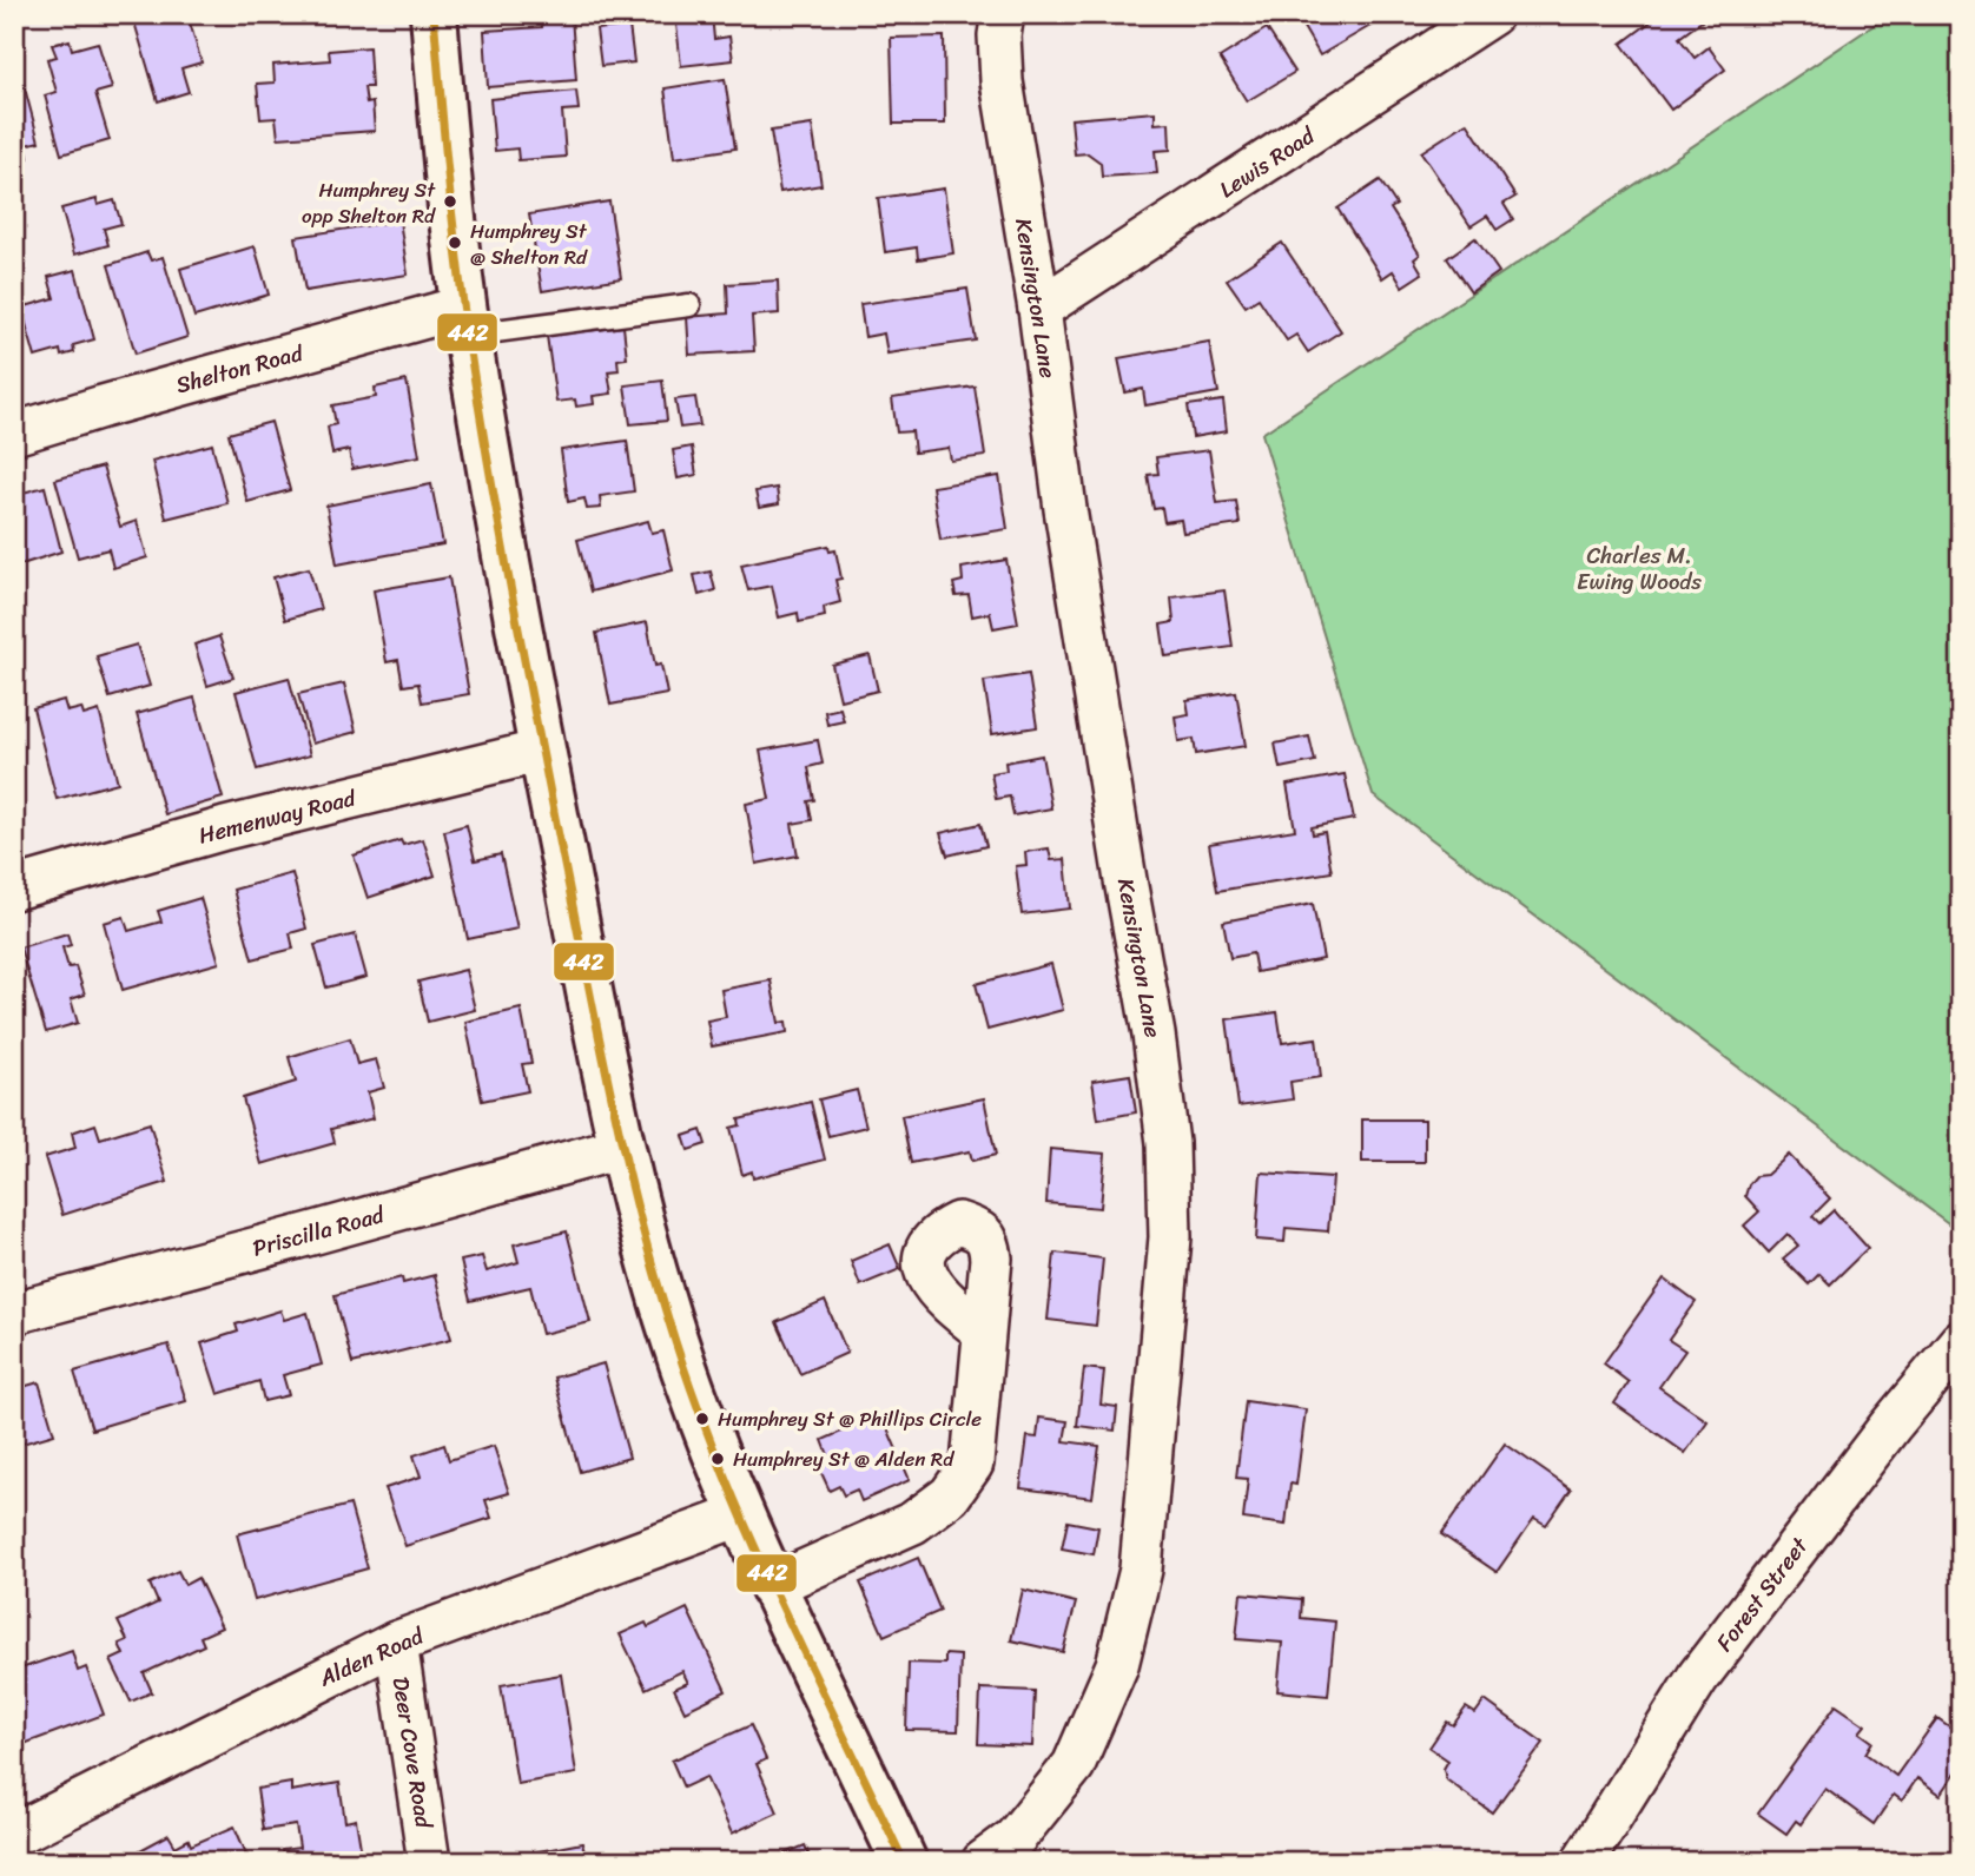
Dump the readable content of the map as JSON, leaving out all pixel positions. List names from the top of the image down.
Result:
{
  "streets": {
    "street": [
      "Lewis Road",
      "Kensington Lane",
      "Shelton Road",
      "Hemenway Road",
      "Priscilla Road",
      "Forest Street",
      "Alden Road",
      "Deer Cove Road"
    ]
  },
  "crossings": [
    ["Lewis Road", "Kensington Lane"],
    ["Alden Road", "Deer Cove Road"]
  ],
  "parks": ["Charles M. Ewing Woods"],
  "places": [
    "Humphrey St opp Shelton Rd",
    "Humphrey St @ Shelton Rd",
    "Humphrey St @ Phillips Circle",
    "Humphrey St @ Alden Rd"
  ],
  "lines": ["transit line 442"]
}
